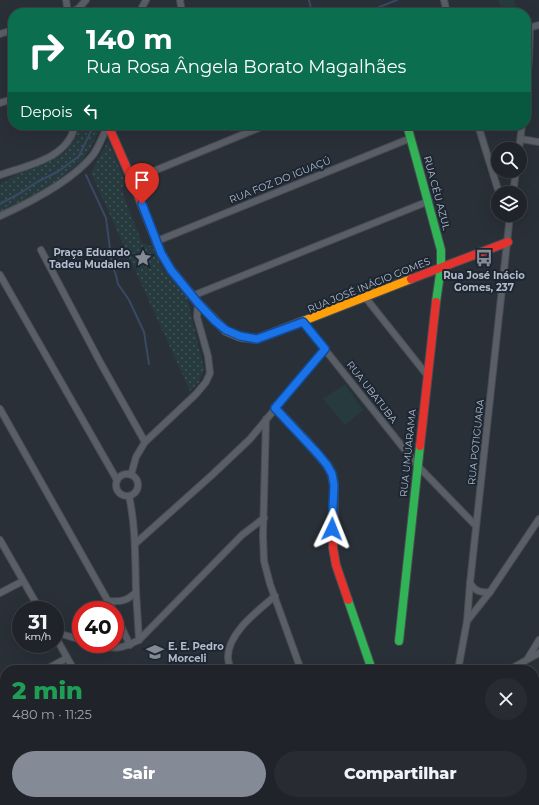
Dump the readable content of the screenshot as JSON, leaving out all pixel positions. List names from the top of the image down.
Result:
{
  "streets": {
    "street": [
      "RUA FOZ DO IGUAÇÚ",
      "RUA CÉU AZUL",
      "RUA JOSÉ INÁCIO GOMES",
      "RUA UBATUBA",
      "RUA POTIGUARA",
      "RUA UMUARAMA"
    ]
  },
  "crossings": [
    ["RUA FOZ DO IGUAÇÚ", "RUA CÉU AZUL"],
    ["RUA FOZ DO IGUAÇÚ", "RUA JOSÉ INÁCIO GOMES"],
    ["RUA CÉU AZUL", "RUA JOSÉ INÁCIO GOMES"],
    ["RUA CÉU AZUL", "RUA UMUARAMA"],
    ["RUA JOSÉ INÁCIO GOMES", "RUA UBATUBA"],
    ["RUA JOSÉ INÁCIO GOMES", "RUA POTIGUARA"],
    ["RUA JOSÉ INÁCIO GOMES", "RUA UMUARAMA"],
    ["RUA UBATUBA", "RUA POTIGUARA"],
    ["RUA UBATUBA", "RUA UMUARAMA"]
  ],
  "places": {
    "place": ["Praça Eduardo Tadeu Mudalen"],
    "bus stop": ["Rua José Inácio Gomes, 237"],
    "school or university": ["E. E. Pedro Morceli"]
  },
  "page": {
    "turn": ["140 m", "Rua Rosa Ângela Borato Magalhães"],
    "then": "Depois",
    "speed": "31 km/h",
    "limit": "40",
    "heading": ["2 min", "480 m · 11:25"],
    "buttons": ["Sair", "Compartilhar"]
  }
}
